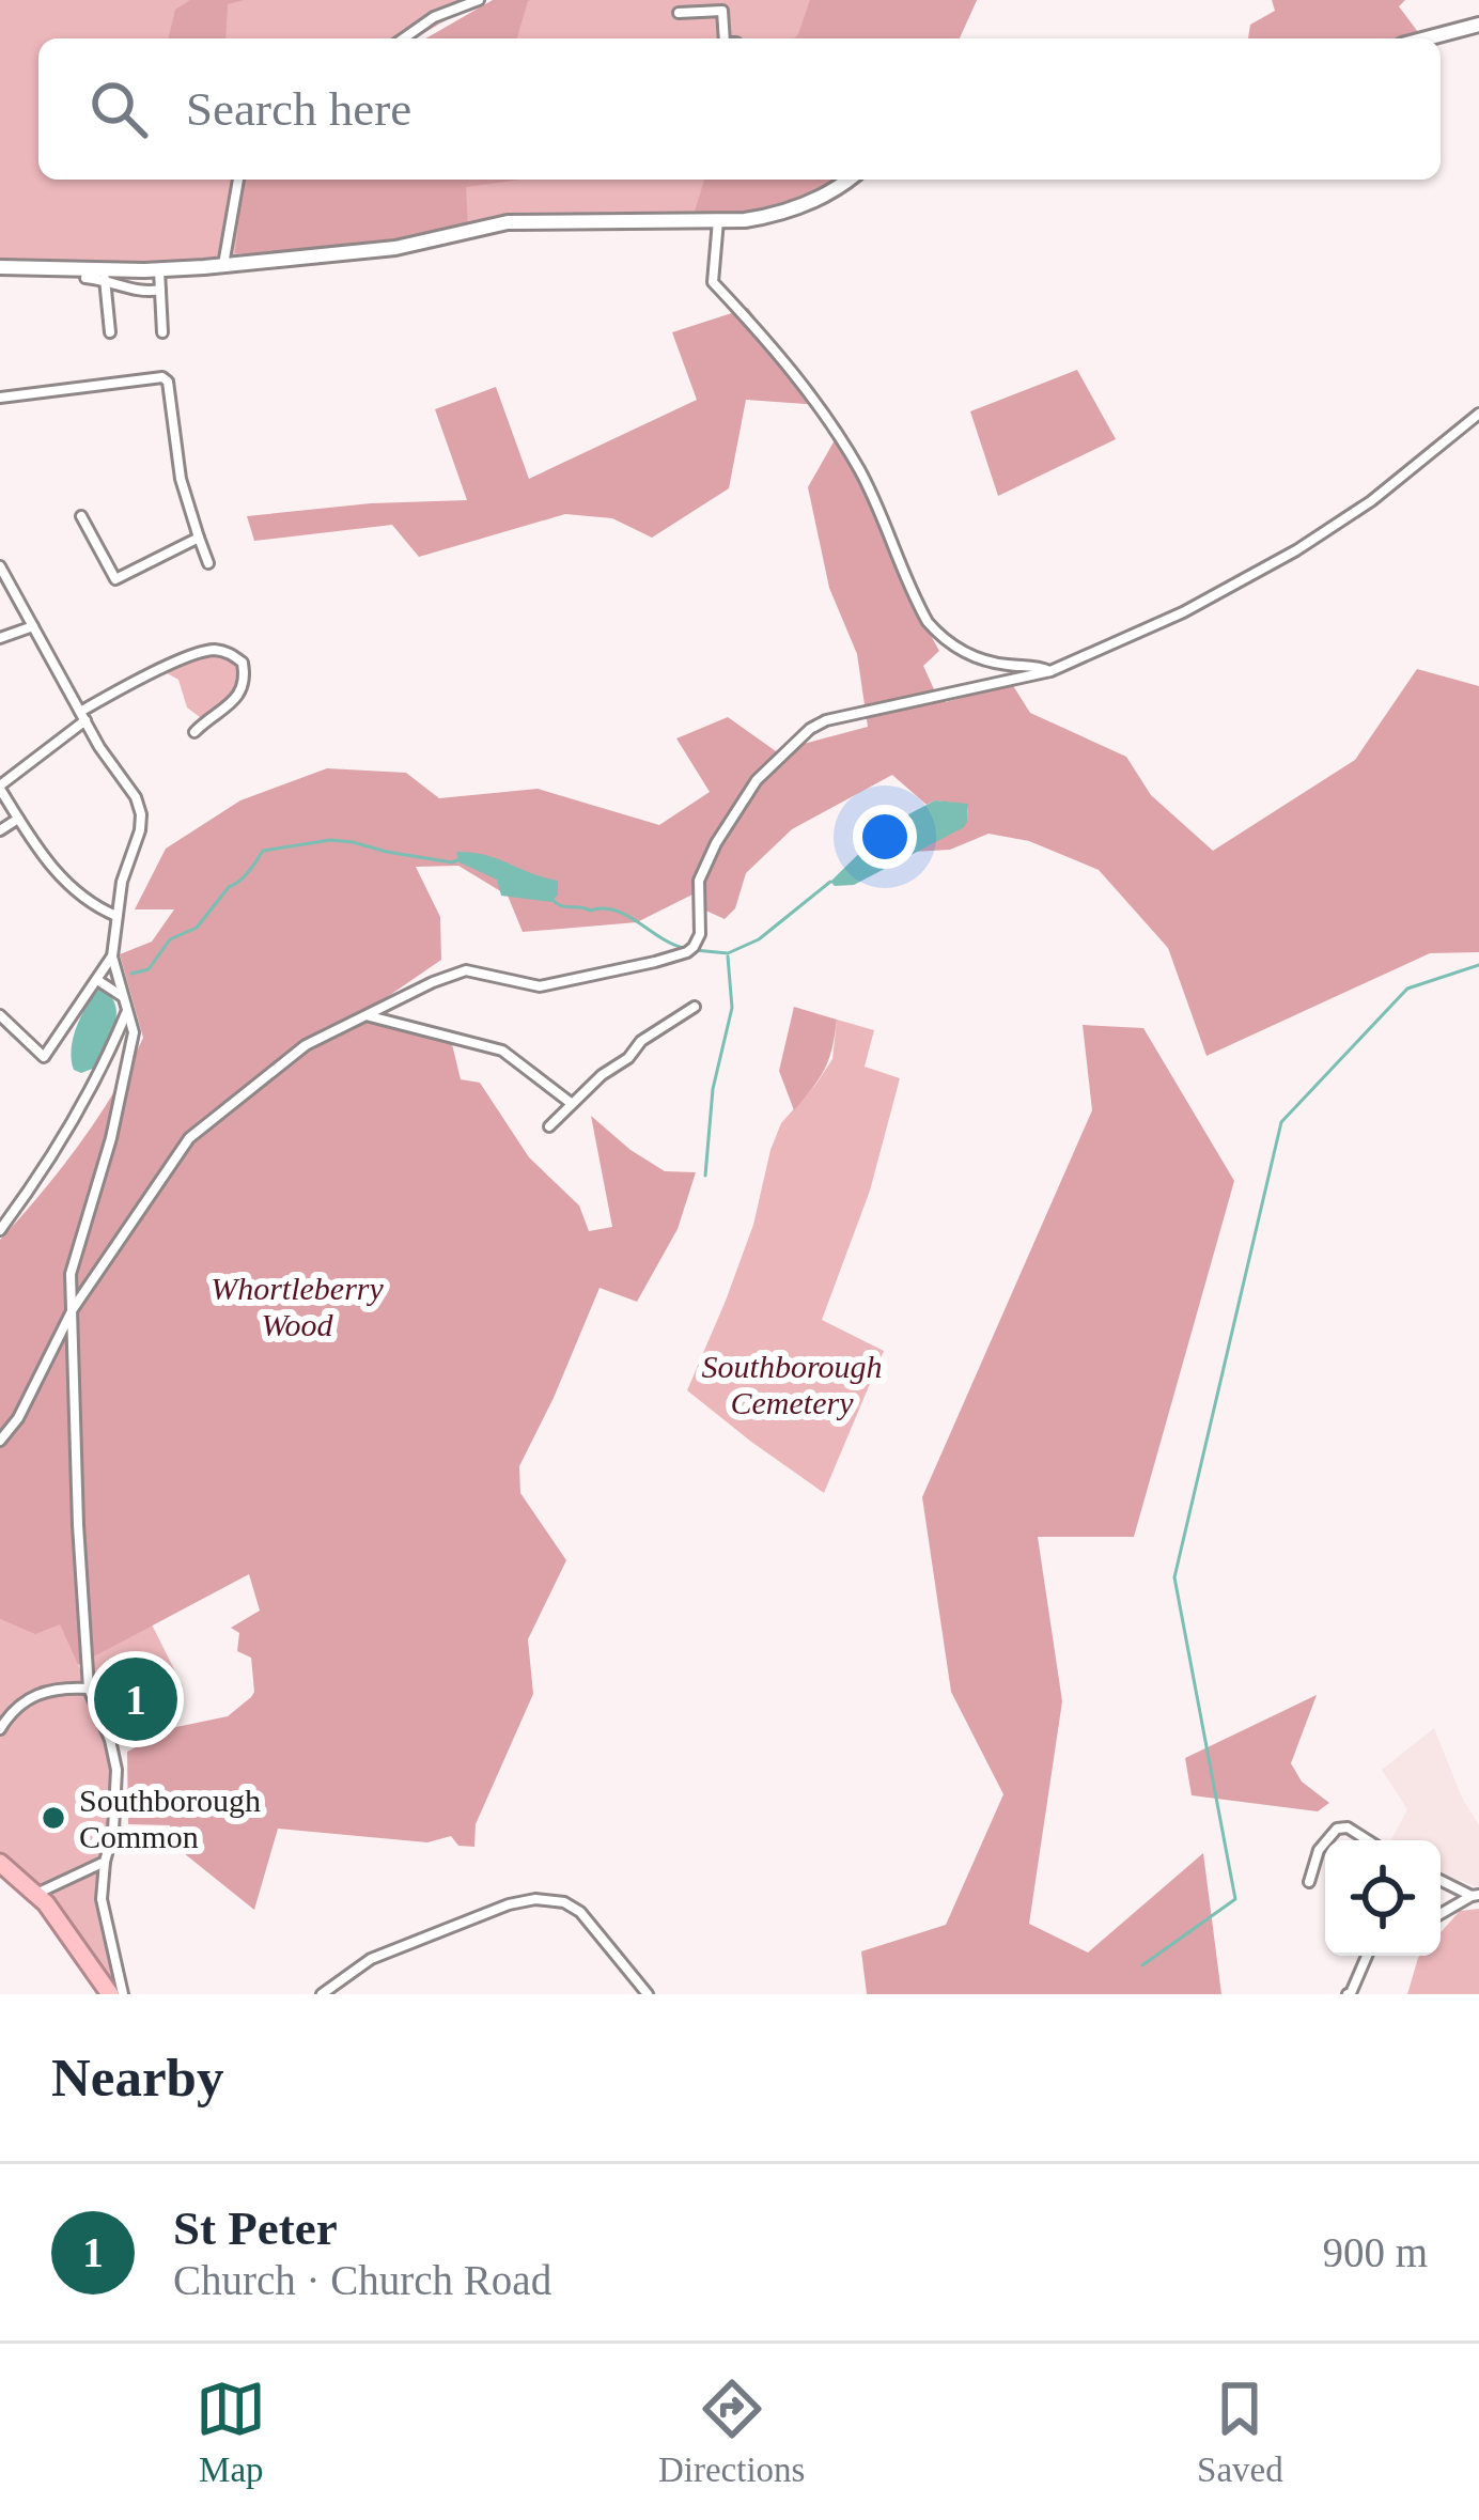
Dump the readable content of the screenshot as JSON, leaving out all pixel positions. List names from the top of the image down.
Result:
{
  "parks": ["Whortleberry Wood", "Southborough Cemetery"],
  "places": ["Southborough Common"],
  "page": {
    "search": "Search here",
    "pins": "1",
    "heading": "Nearby",
    "list": [
      {
        "mark": "1",
        "name": "St Peter",
        "note": "Church · Church Road",
        "value": "900 m"
      }
    ],
    "nav": ["Map", "Directions", "Saved"]
  }
}
